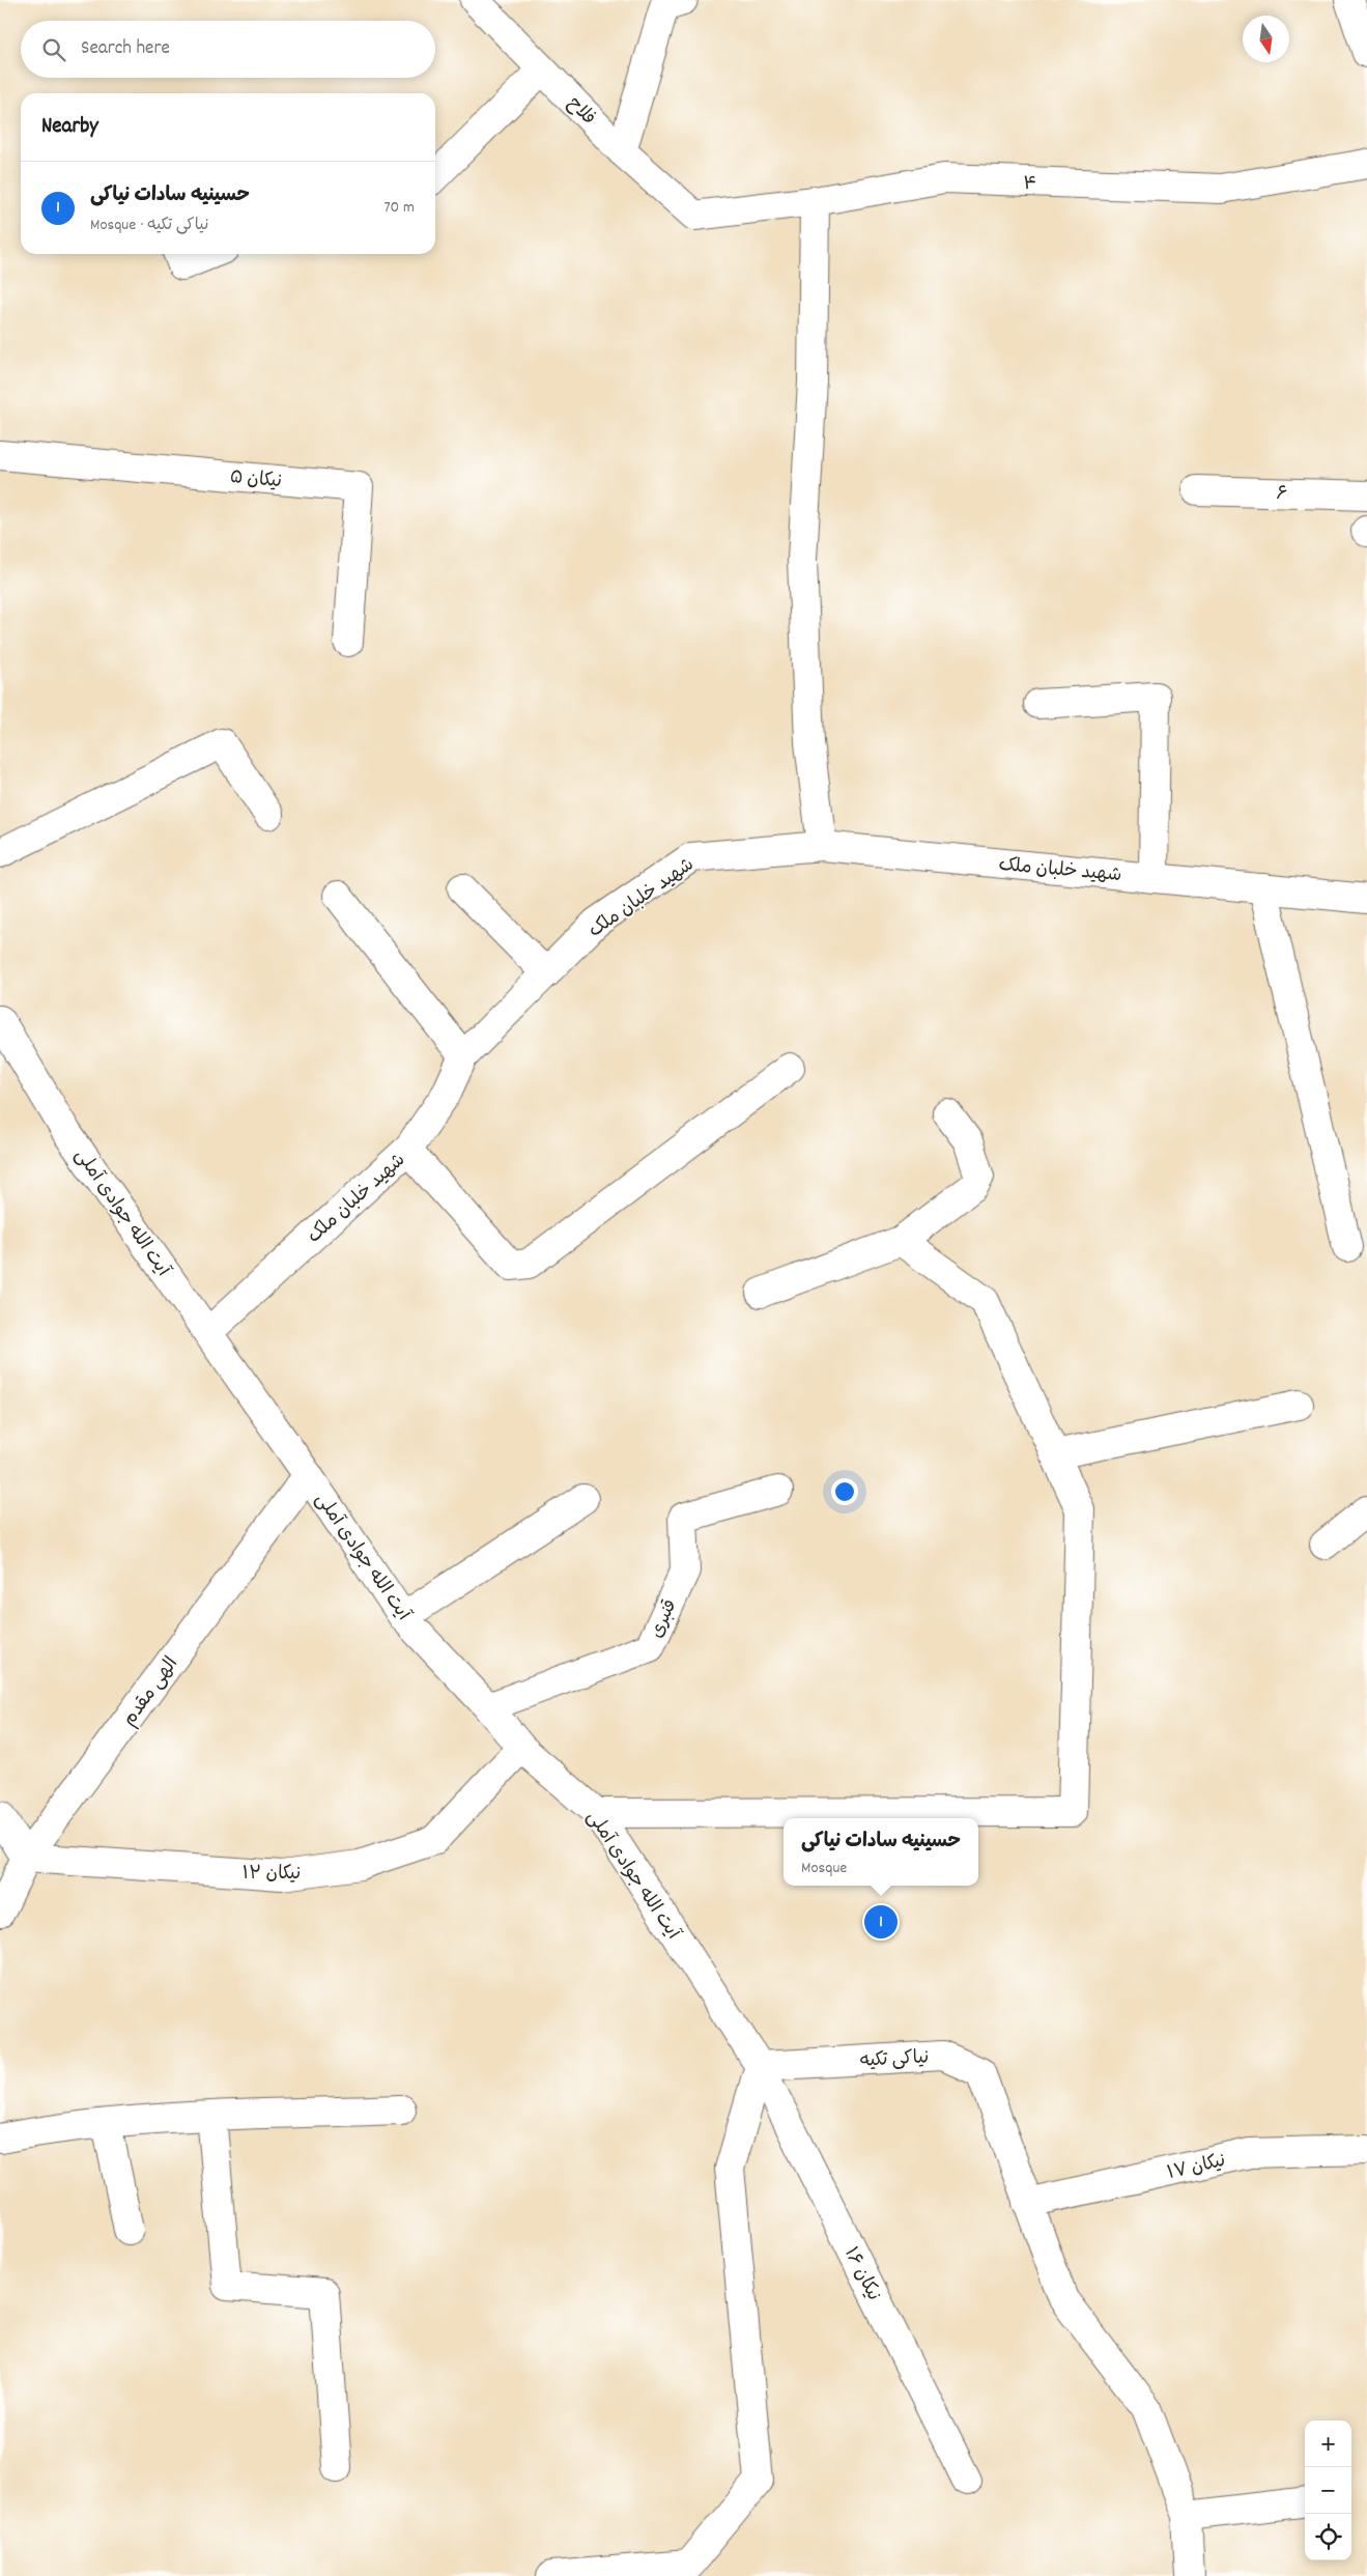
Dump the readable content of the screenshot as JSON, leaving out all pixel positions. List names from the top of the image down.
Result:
{
  "streets": {
    "street": [
      "فلاح",
      "۴",
      "نیکان ۵",
      "۶",
      "شهید خلبان ملک",
      "آیت الله جوادی آملی",
      "قنبری",
      "الهی مقدم",
      "نیکان ۱۲",
      "نیاکی تکیه",
      "نیکان ۱۷",
      "نیکان ۱۶"
    ]
  },
  "crossings": [
    ["فلاح", "۴"],
    ["شهید خلبان ملک", "آیت الله جوادی آملی"],
    ["آیت الله جوادی آملی", "قنبری"],
    ["آیت الله جوادی آملی", "الهی مقدم"],
    ["آیت الله جوادی آملی", "نیکان ۱۲"],
    ["آیت الله جوادی آملی", "نیاکی تکیه"],
    ["آیت الله جوادی آملی", "نیکان ۱۶"],
    ["الهی مقدم", "نیکان ۱۲"],
    ["نیاکی تکیه", "نیکان ۱۷"],
    ["نیاکی تکیه", "نیکان ۱۶"]
  ],
  "north": "bottom",
  "page": {
    "search": "Search here",
    "heading": "Nearby",
    "list": [
      {
        "mark": "1",
        "name": "حسینیه سادات نیاکی",
        "note": "Mosque · نیاکی تکیه",
        "value": "70 m"
      }
    ],
    "popup": ["حسینیه سادات نیاکی", "Mosque"],
    "pins": "1",
    "map_buttons": ["+", "−"]
  }
}
